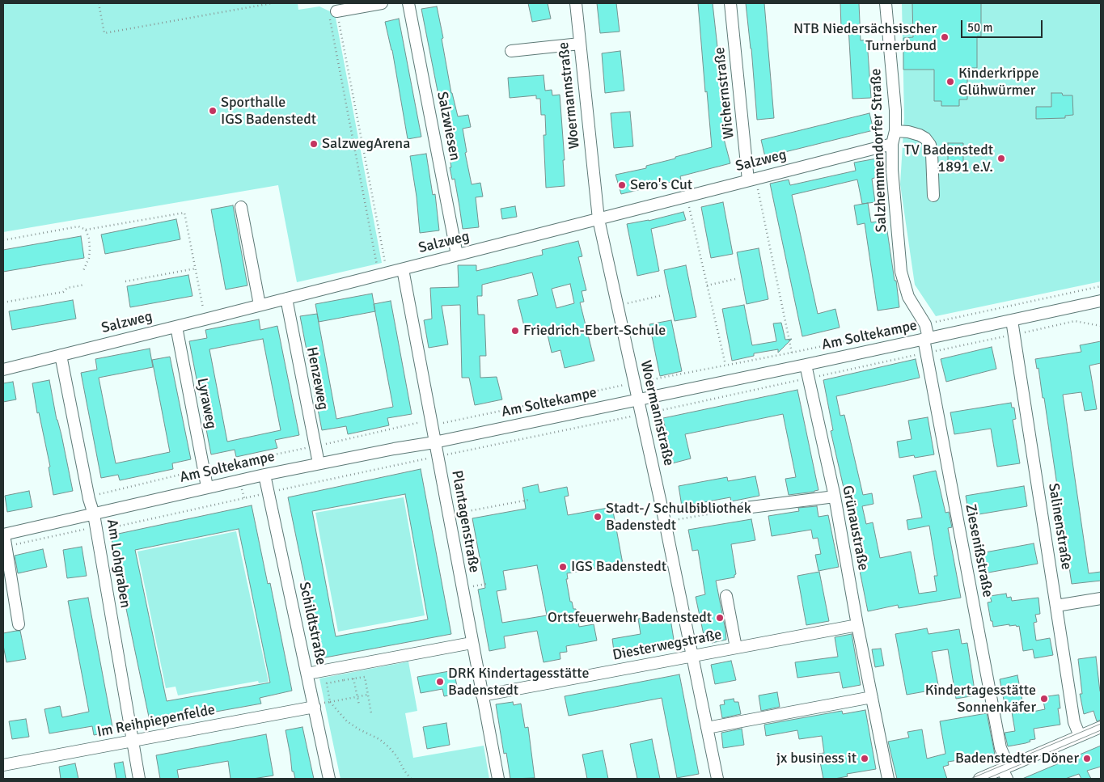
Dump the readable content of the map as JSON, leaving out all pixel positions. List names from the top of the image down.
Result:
{
  "streets": {
    "street": [
      "Wichernstraße",
      "Woermannstraße",
      "Salzwiesen",
      "Salzhemmendorfer Straße",
      "Salzweg",
      "Am Soltekampe",
      "Henzeweg",
      "Lyraweg",
      "Plantagenstraße",
      "Salinenstraße",
      "Grünaustraße",
      "Ziesenißstraße",
      "Am Lohgraben",
      "Schildtstraße",
      "Diesterwegstraße",
      "Im Reihpiepenfelde"
    ]
  },
  "crossings": [
    ["Wichernstraße", "Salzweg"],
    ["Woermannstraße", "Salzweg"],
    ["Woermannstraße", "Am Soltekampe"],
    ["Woermannstraße", "Diesterwegstraße"],
    ["Salzwiesen", "Salzweg"],
    ["Salzhemmendorfer Straße", "Salzweg"],
    ["Salzhemmendorfer Straße", "Am Soltekampe"],
    ["Salzhemmendorfer Straße", "Ziesenißstraße"],
    ["Salzweg", "Henzeweg"],
    ["Salzweg", "Lyraweg"],
    ["Salzweg", "Plantagenstraße"],
    ["Salzweg", "Am Lohgraben"],
    ["Am Soltekampe", "Henzeweg"],
    ["Am Soltekampe", "Lyraweg"],
    ["Am Soltekampe", "Plantagenstraße"],
    ["Am Soltekampe", "Salinenstraße"],
    ["Am Soltekampe", "Grünaustraße"],
    ["Am Soltekampe", "Ziesenißstraße"],
    ["Am Soltekampe", "Am Lohgraben"],
    ["Am Soltekampe", "Schildtstraße"],
    ["Plantagenstraße", "Diesterwegstraße"],
    ["Grünaustraße", "Diesterwegstraße"],
    ["Am Lohgraben", "Im Reihpiepenfelde"],
    ["Schildtstraße", "Im Reihpiepenfelde"]
  ],
  "places": [
    "NTB Niedersächsischer Turnerbund",
    "Kinderkrippe Glühwürmer",
    "Sporthalle IGS Badenstedt",
    "SalzwegArena",
    "TV Badenstedt 1891 e.V.",
    "Sero's Cut",
    "Friedrich-Ebert-Schule",
    "Stadt-/ Schulbibliothek Badenstedt",
    "IGS Badenstedt",
    "Ortsfeuerwehr Badenstedt",
    "DRK Kindertagesstätte Badenstedt",
    "Kindertagesstätte Sonnenkäfer",
    "jx business it",
    "Badenstedter Döner"
  ],
  "scale_bar": "50 m"
}
